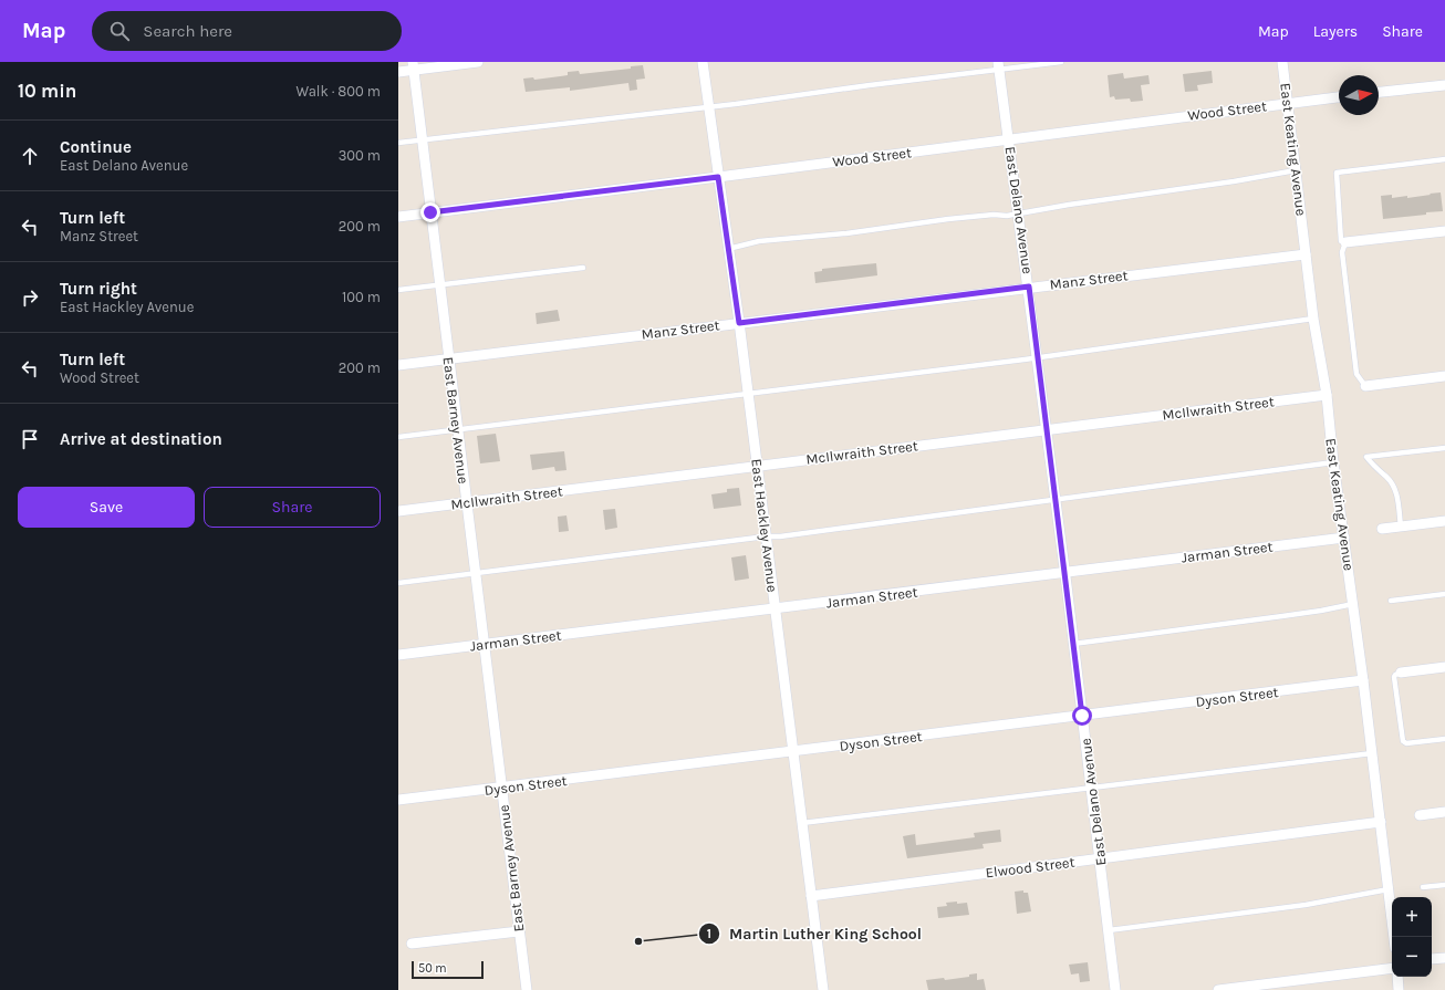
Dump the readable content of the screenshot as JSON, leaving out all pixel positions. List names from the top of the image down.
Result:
{
  "streets": {
    "street": [
      "Wood Street",
      "East Keating Avenue",
      "East Delano Avenue",
      "Manz Street",
      "McIlwraith Street",
      "East Barney Avenue",
      "East Hackley Avenue",
      "Jarman Street",
      "Dyson Street",
      "Elwood Street"
    ]
  },
  "crossings": [
    ["Wood Street", "East Keating Avenue"],
    ["Wood Street", "East Delano Avenue"],
    ["Wood Street", "East Barney Avenue"],
    ["Wood Street", "East Hackley Avenue"],
    ["East Keating Avenue", "Manz Street"],
    ["East Keating Avenue", "McIlwraith Street"],
    ["East Keating Avenue", "Jarman Street"],
    ["East Keating Avenue", "Dyson Street"],
    ["East Keating Avenue", "Elwood Street"],
    ["East Delano Avenue", "Manz Street"],
    ["East Delano Avenue", "McIlwraith Street"],
    ["East Delano Avenue", "Jarman Street"],
    ["East Delano Avenue", "Dyson Street"],
    ["East Delano Avenue", "Elwood Street"],
    ["Manz Street", "East Barney Avenue"],
    ["Manz Street", "East Hackley Avenue"],
    ["McIlwraith Street", "East Barney Avenue"],
    ["McIlwraith Street", "East Hackley Avenue"],
    ["East Barney Avenue", "Jarman Street"],
    ["East Barney Avenue", "Dyson Street"],
    ["East Hackley Avenue", "Jarman Street"],
    ["East Hackley Avenue", "Dyson Street"],
    ["East Hackley Avenue", "Elwood Street"]
  ],
  "places": ["Martin Luther King School"],
  "scale_bar": "50 m",
  "north": "right",
  "page": {
    "header": "Map",
    "search": "Search here",
    "nav": ["Map", "Layers", "Share"],
    "heading": ["10 min", "Walk · 800 m"],
    "list": [
      ["Continue", "East Delano Avenue", "300 m"],
      ["Turn left", "Manz Street", "200 m"],
      ["Turn right", "East Hackley Avenue", "100 m"],
      ["Turn left", "Wood Street", "200 m"],
      "Arrive at destination"
    ],
    "buttons": ["Save", "Share"],
    "map_buttons": ["+", "−"],
    "scale": "50 m"
  }
}
